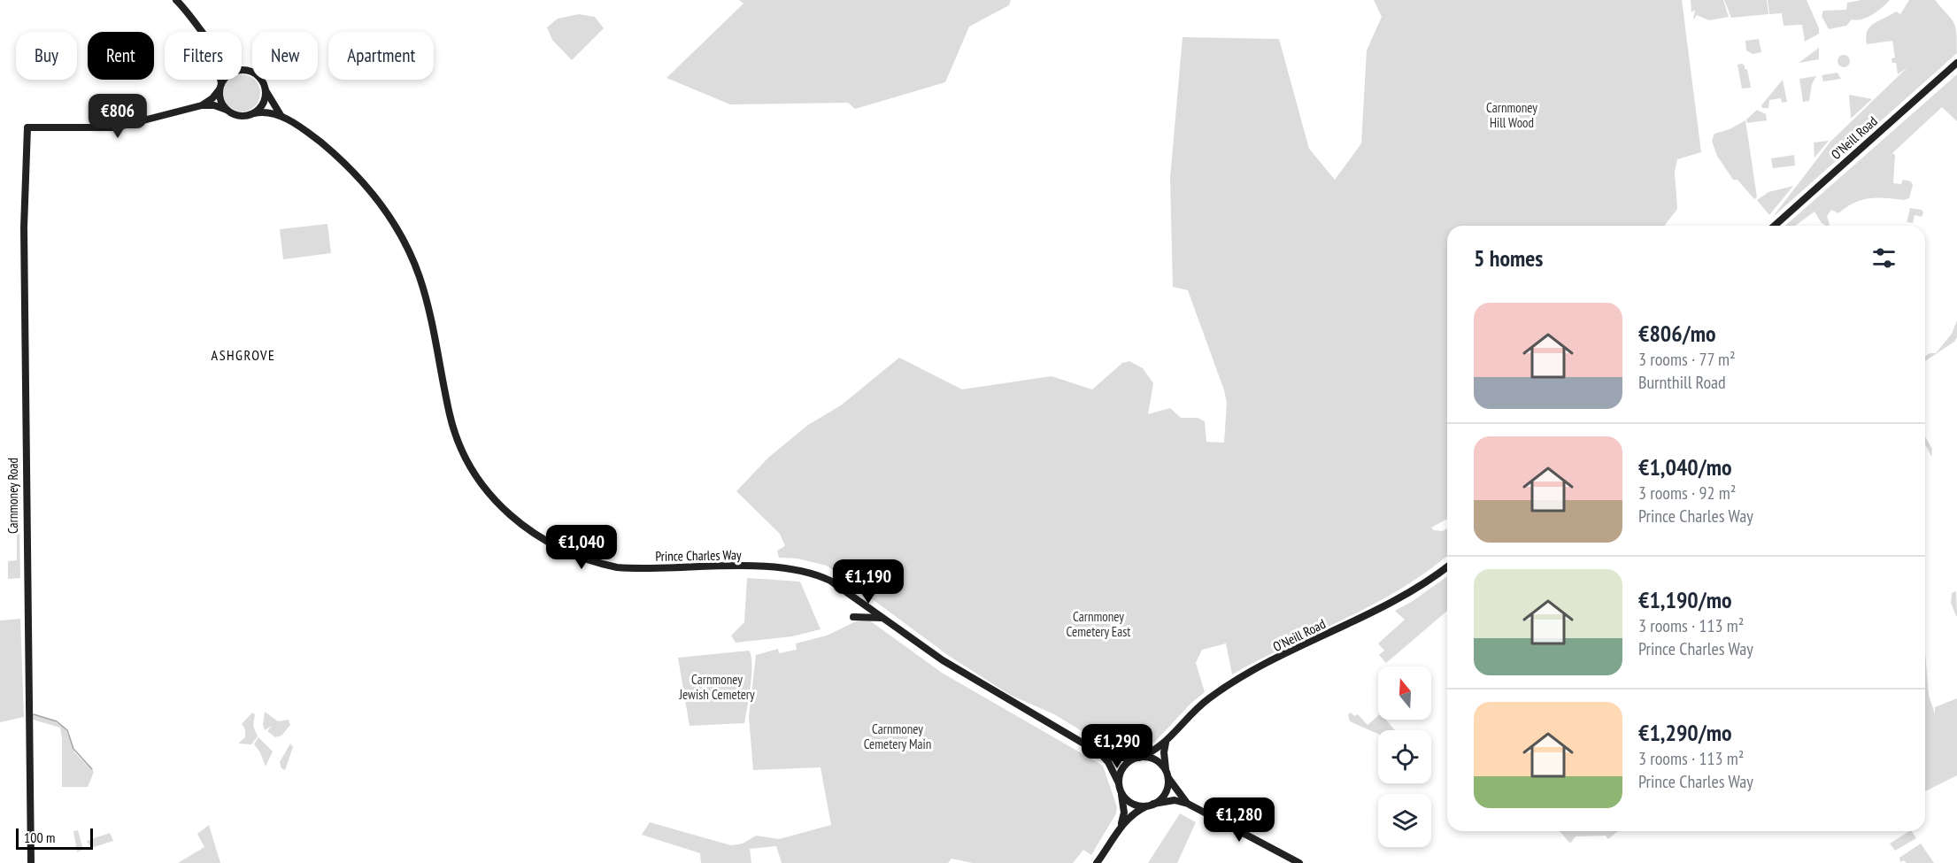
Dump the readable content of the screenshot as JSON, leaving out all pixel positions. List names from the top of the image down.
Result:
{
  "streets": {
    "street": ["O'Neill Road", "Carnmoney Road", "Prince Charles Way"]
  },
  "crossings": [
    ["O'Neill Road", "Prince Charles Way"]
  ],
  "districts": ["ASHGROVE"],
  "parks": [
    "Carnmoney Hill Wood",
    "Carnmoney Cemetery East",
    "Carnmoney Jewish Cemetery",
    "Carnmoney Cemetery Main"
  ],
  "scale_bar": "100 m",
  "north": "top",
  "page": {
    "chip": [
      "Buy",
      "Rent",
      "Filters",
      "New",
      "Apartment"
    ],
    "price": [
      "€806",
      "€1,040",
      "€1,190",
      "€1,290",
      "€1,280"
    ],
    "heading": "5 homes",
    "list": [
      {
        "name": "€806/mo",
        "note": "3 rooms · 77 m² · Burnthill Road"
      },
      {
        "name": "€1,040/mo",
        "note": "3 rooms · 92 m² · Prince Charles Way"
      },
      {
        "name": "€1,190/mo",
        "note": "3 rooms · 113 m² · Prince Charles Way"
      },
      {
        "name": "€1,290/mo",
        "note": "3 rooms · 113 m² · Prince Charles Way"
      }
    ],
    "scale": "100 m"
  }
}
